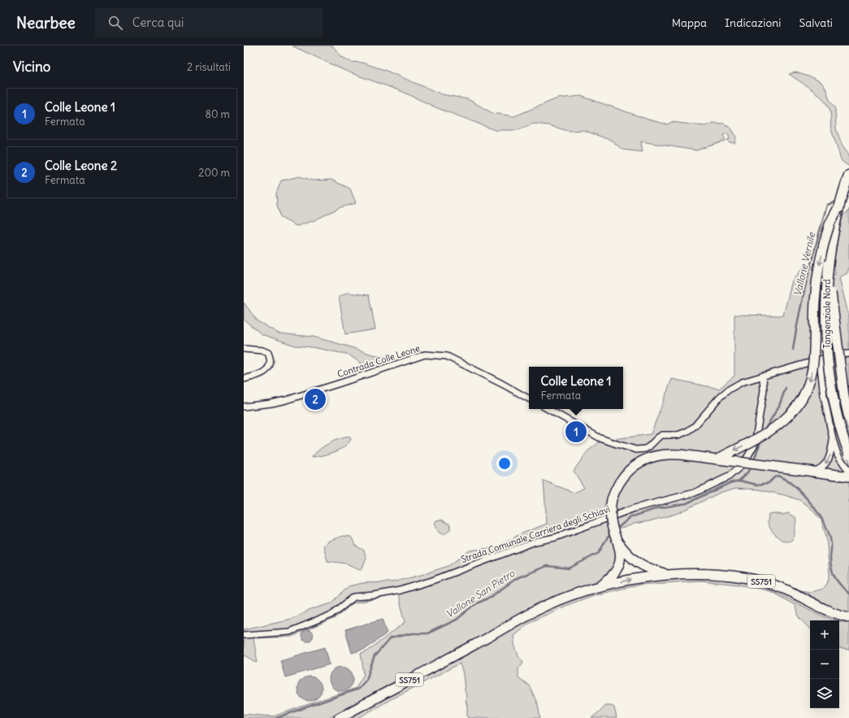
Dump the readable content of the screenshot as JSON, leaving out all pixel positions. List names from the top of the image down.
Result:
{
  "streets": {
    "main road": ["Tangenziale Nord", "SS751"],
    "street": ["Contrada Colle Leone", "Strada Comunale Carriera degli Schiavi"]
  },
  "water": ["Vallone Vernile", "Vallone San Pietro"],
  "page": {
    "header": "Nearbee",
    "search": "Cerca qui",
    "nav": ["Mappa", "Indicazioni", "Salvati"],
    "heading": ["Vicino", "2 risultati"],
    "list": [
      {
        "mark": "1",
        "name": "Colle Leone 1",
        "note": "Fermata",
        "value": "80 m"
      },
      {
        "mark": "2",
        "name": "Colle Leone 2",
        "note": "Fermata",
        "value": "200 m"
      }
    ],
    "popup": ["Colle Leone 1", "Fermata"],
    "pins": ["2", "1"],
    "map_buttons": ["+", "−"]
  }
}
